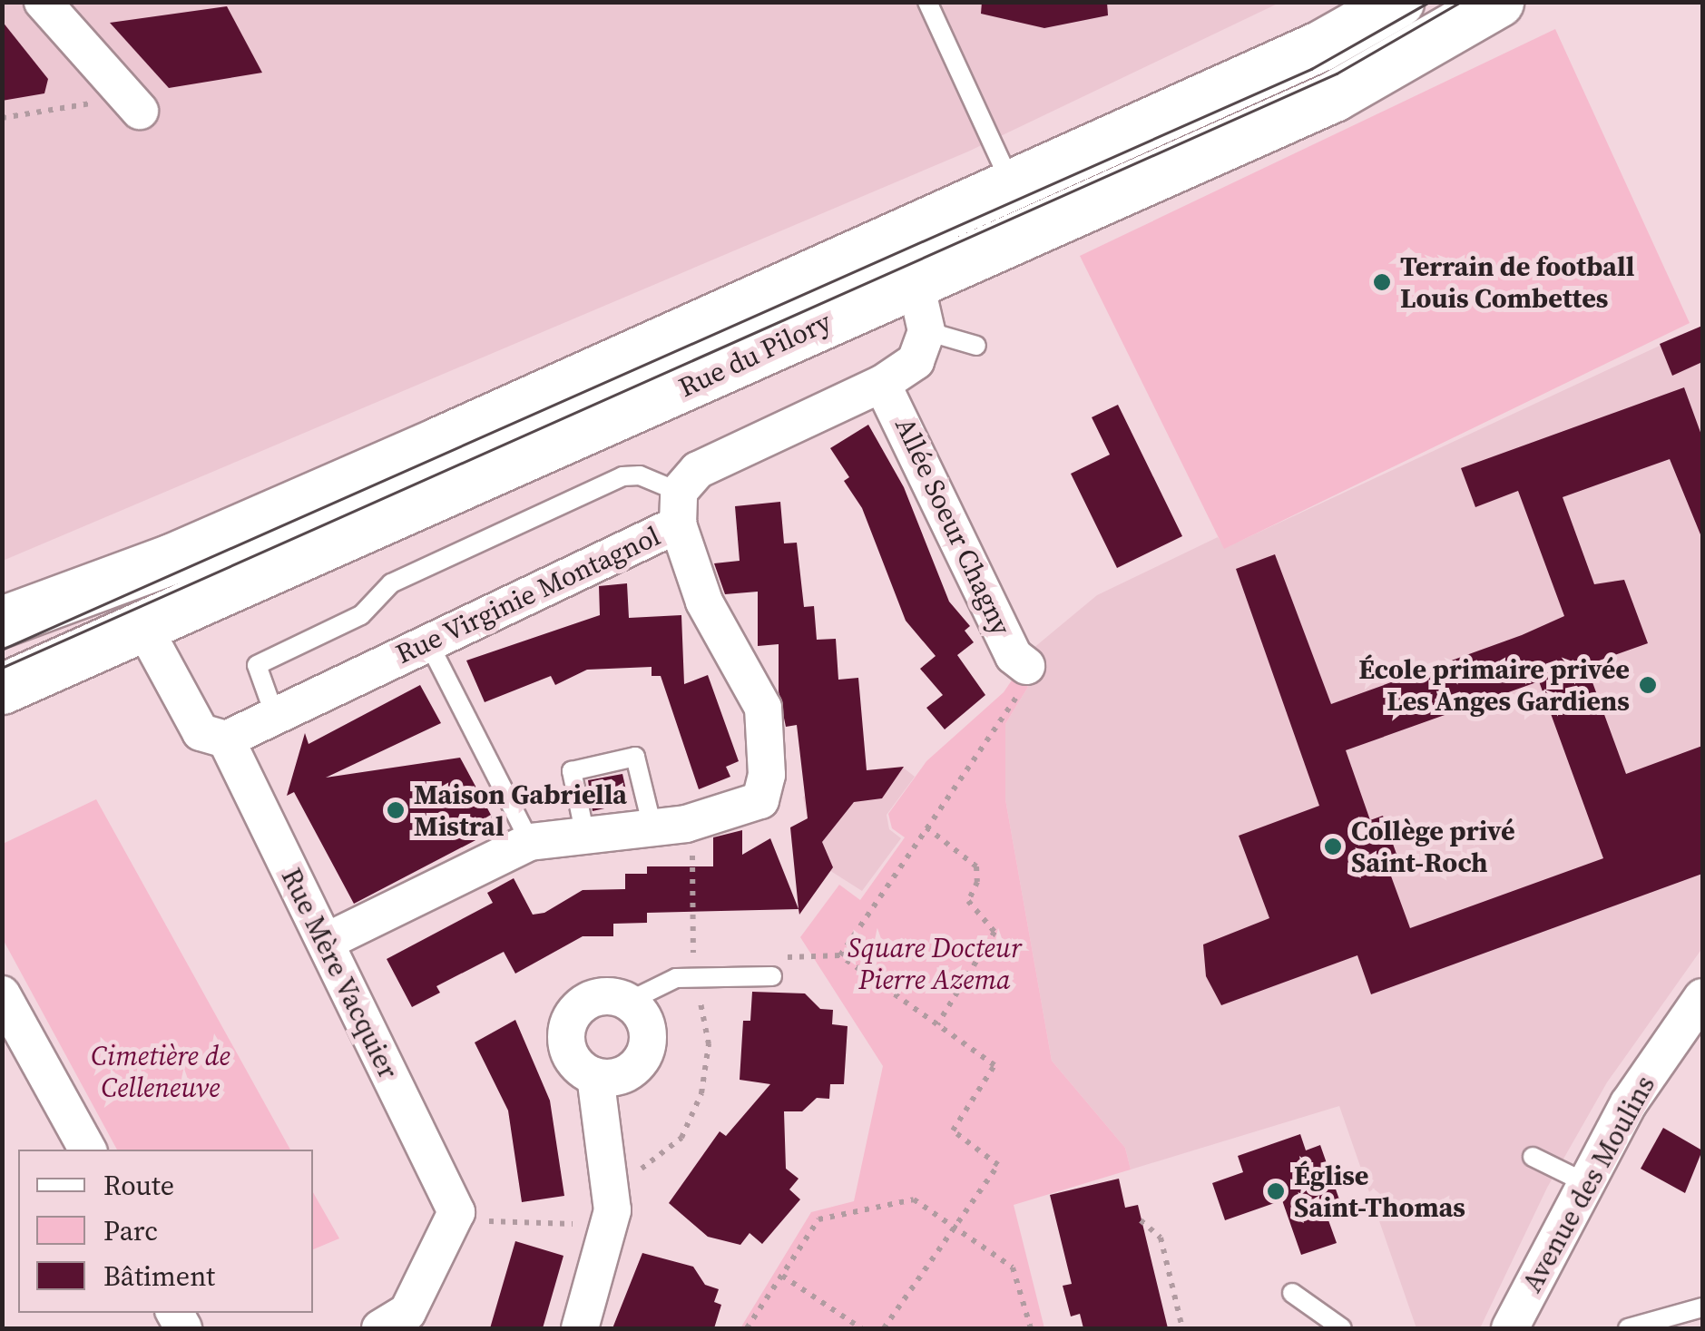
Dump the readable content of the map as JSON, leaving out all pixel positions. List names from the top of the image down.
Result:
{
  "streets": {
    "main road": ["Rue du Pilory"],
    "street": [
      "Allée Soeur Chagny",
      "Rue Virginie Montagnol",
      "Rue Mère Vacquier",
      "Avenue des Moulins"
    ]
  },
  "crossings": [
    ["Rue du Pilory", "Rue Mère Vacquier"],
    ["Allée Soeur Chagny", "Rue Virginie Montagnol"],
    ["Rue Virginie Montagnol", "Rue Mère Vacquier"]
  ],
  "parks": ["Square Docteur Pierre Azema", "Cimetière de Celleneuve"],
  "places": [
    "Terrain de football Louis Combettes",
    "École primaire privée Les Anges Gardiens",
    "Maison Gabriella Mistral",
    "Collège privé Saint-Roch",
    "Église Saint-Thomas"
  ],
  "legend": ["Route", "Parc", "Bâtiment"]
}
